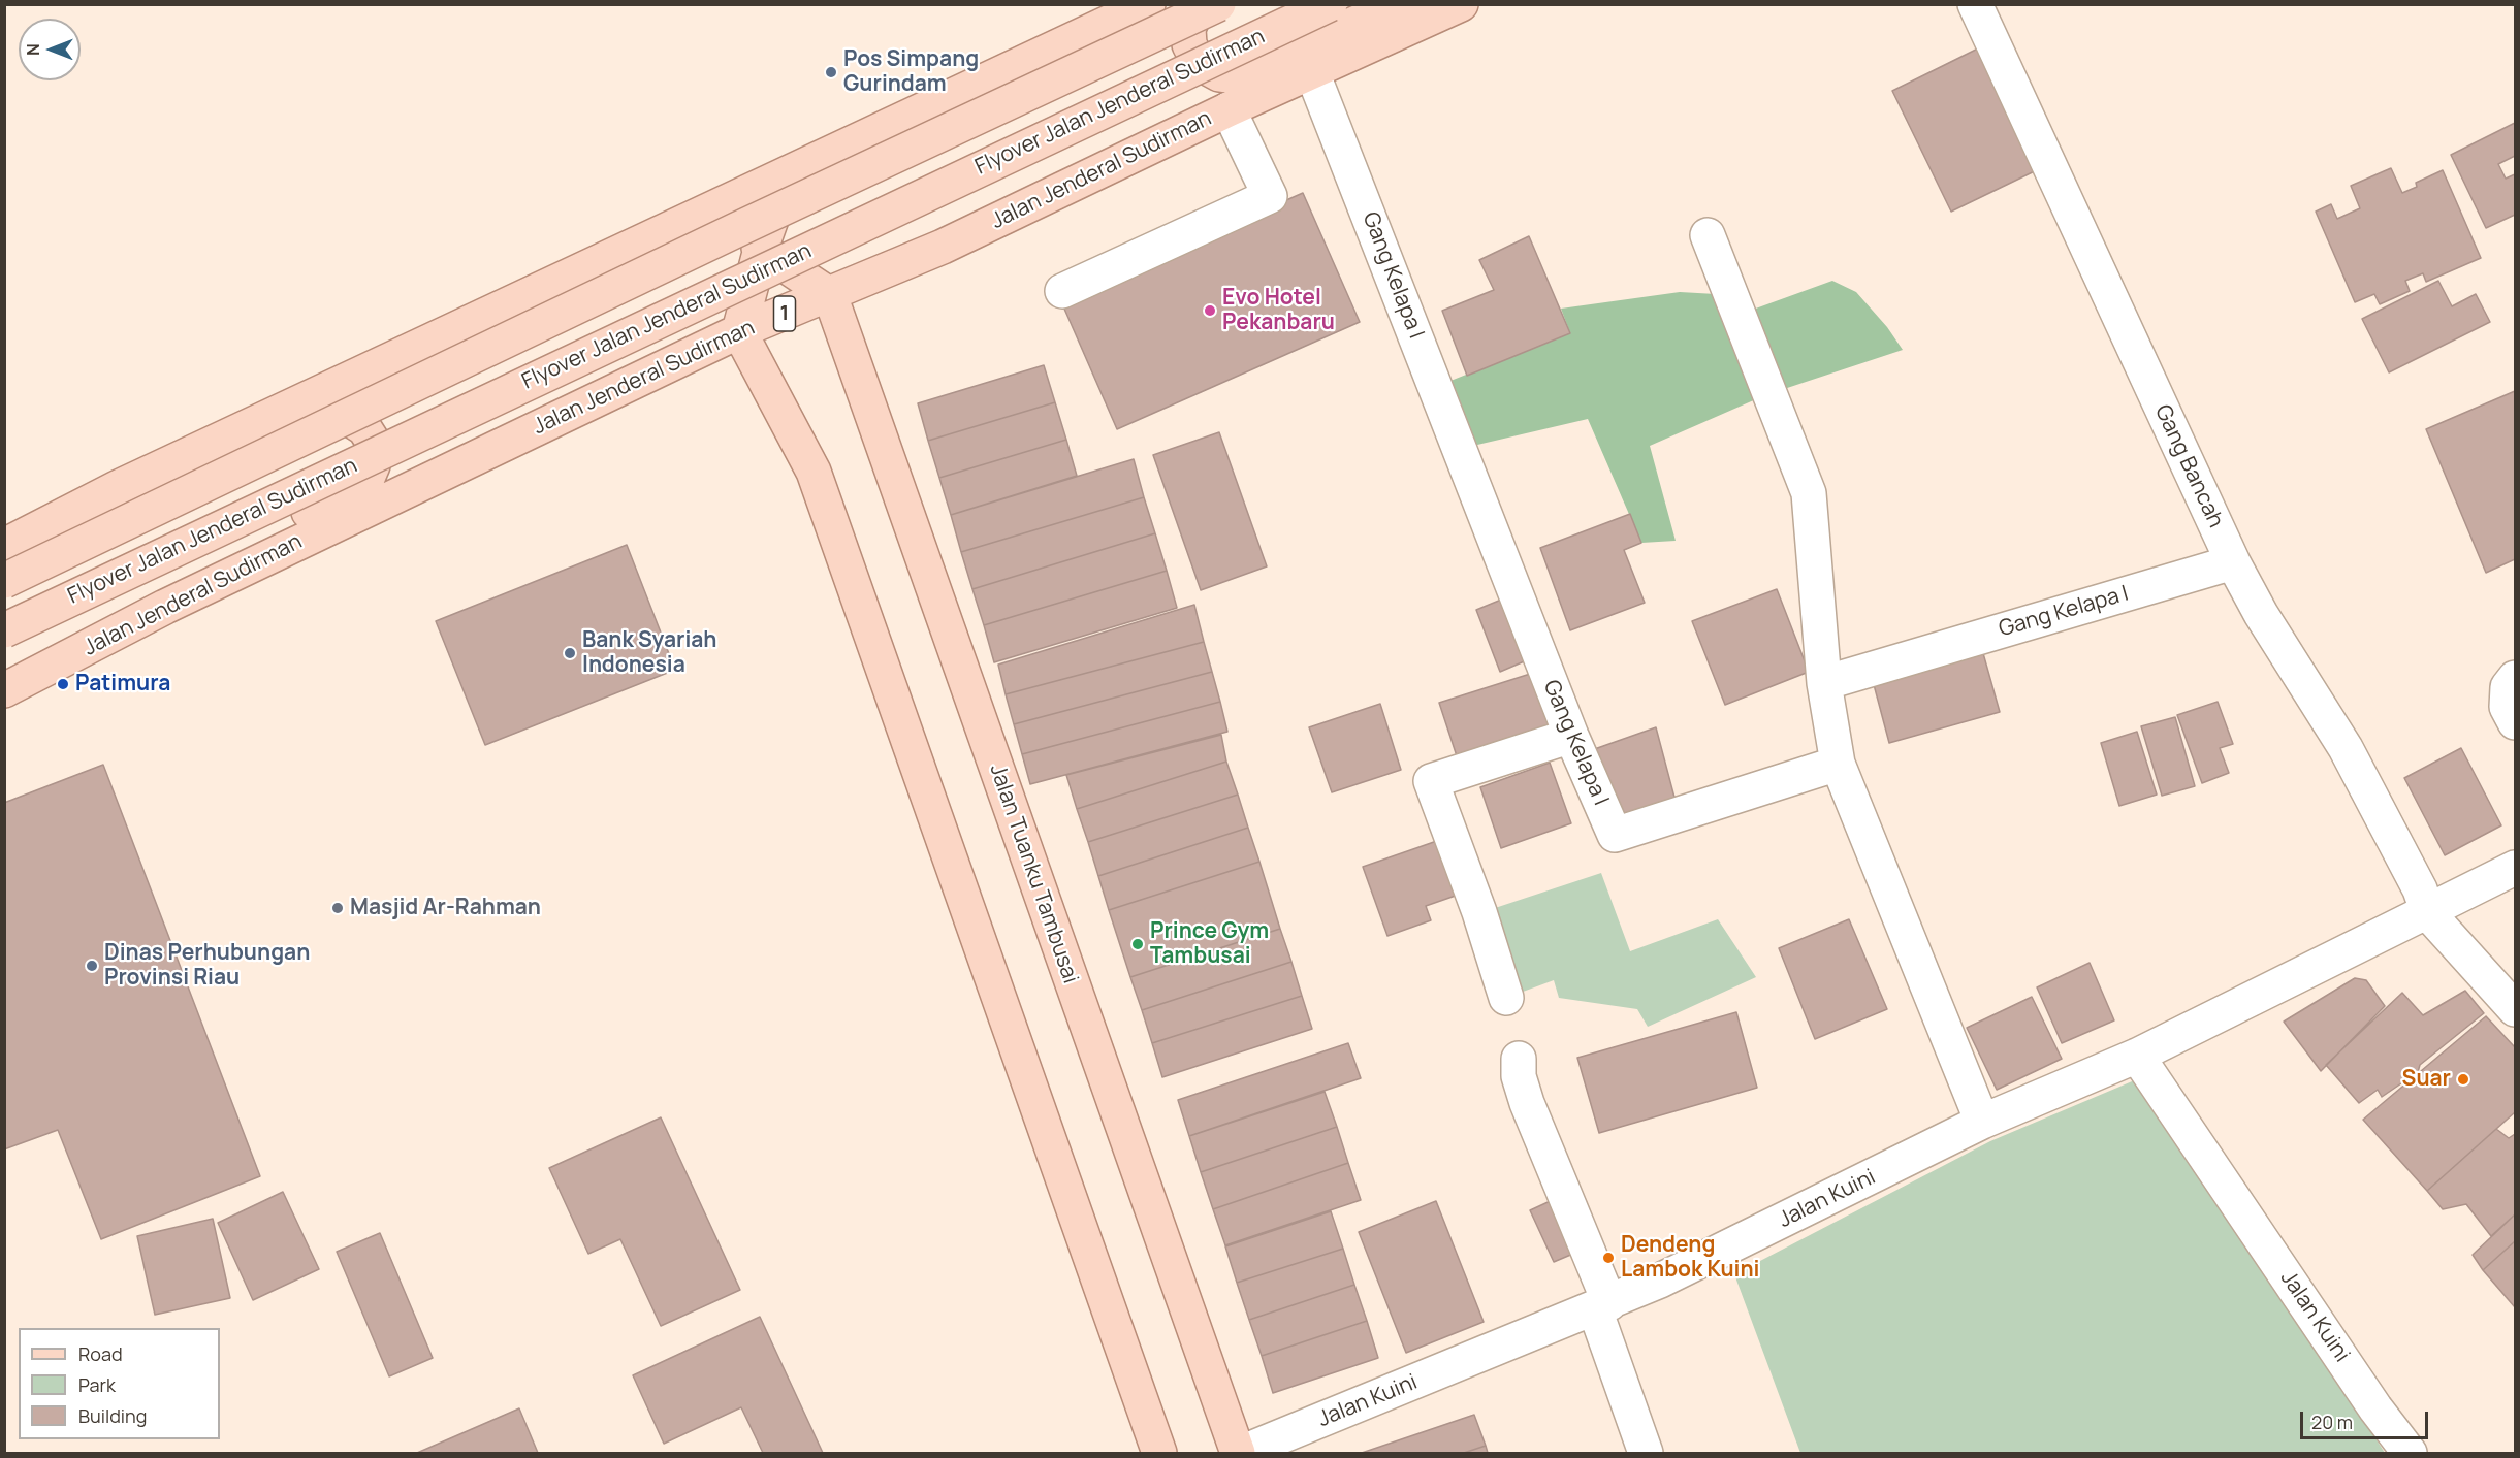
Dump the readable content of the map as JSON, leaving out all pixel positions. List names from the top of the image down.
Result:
{
  "streets": {
    "main road": [
      "Flyover Jalan Jenderal Sudirman",
      "Jalan Jenderal Sudirman",
      "1",
      "Jalan Tuanku Tambusai"
    ],
    "street": ["Gang Kelapa I", "Gang Bancah", "Jalan Kuini"]
  },
  "crossings": [
    ["Jalan Jenderal Sudirman", "Gang Kelapa I"],
    ["Jalan Jenderal Sudirman", "Jalan Tuanku Tambusai"],
    ["Gang Kelapa I", "Gang Bancah"],
    ["Gang Bancah", "Jalan Kuini"],
    ["Jalan Tuanku Tambusai", "Jalan Kuini"]
  ],
  "places": [
    "Pos Simpang Gurindam",
    "Evo Hotel Pekanbaru",
    "Bank Syariah Indonesia",
    "Patimura",
    "Masjid Ar-Rahman",
    "Prince Gym Tambusai",
    "Dinas Perhubungan Provinsi Riau",
    "Suar",
    "Dendeng Lambok Kuini"
  ],
  "legend": ["Road", "Park", "Building"],
  "scale_bar": "20 m",
  "north": "left"
}
